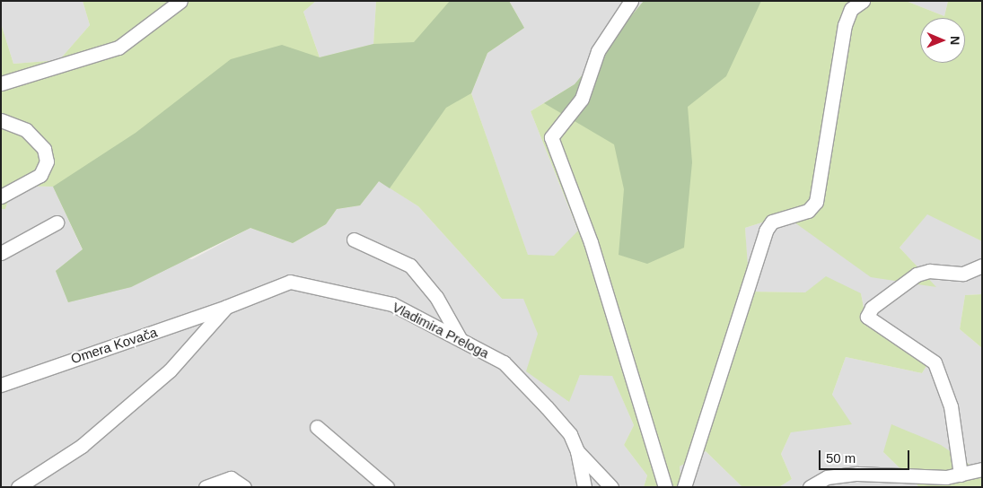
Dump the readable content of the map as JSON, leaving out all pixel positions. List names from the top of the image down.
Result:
{
  "streets": {
    "street": ["Vladimira Preloga", "Omera Kovača"]
  },
  "crossings": [
    ["Vladimira Preloga", "Omera Kovača"]
  ],
  "scale_bar": "50 m",
  "north": "right"
}
